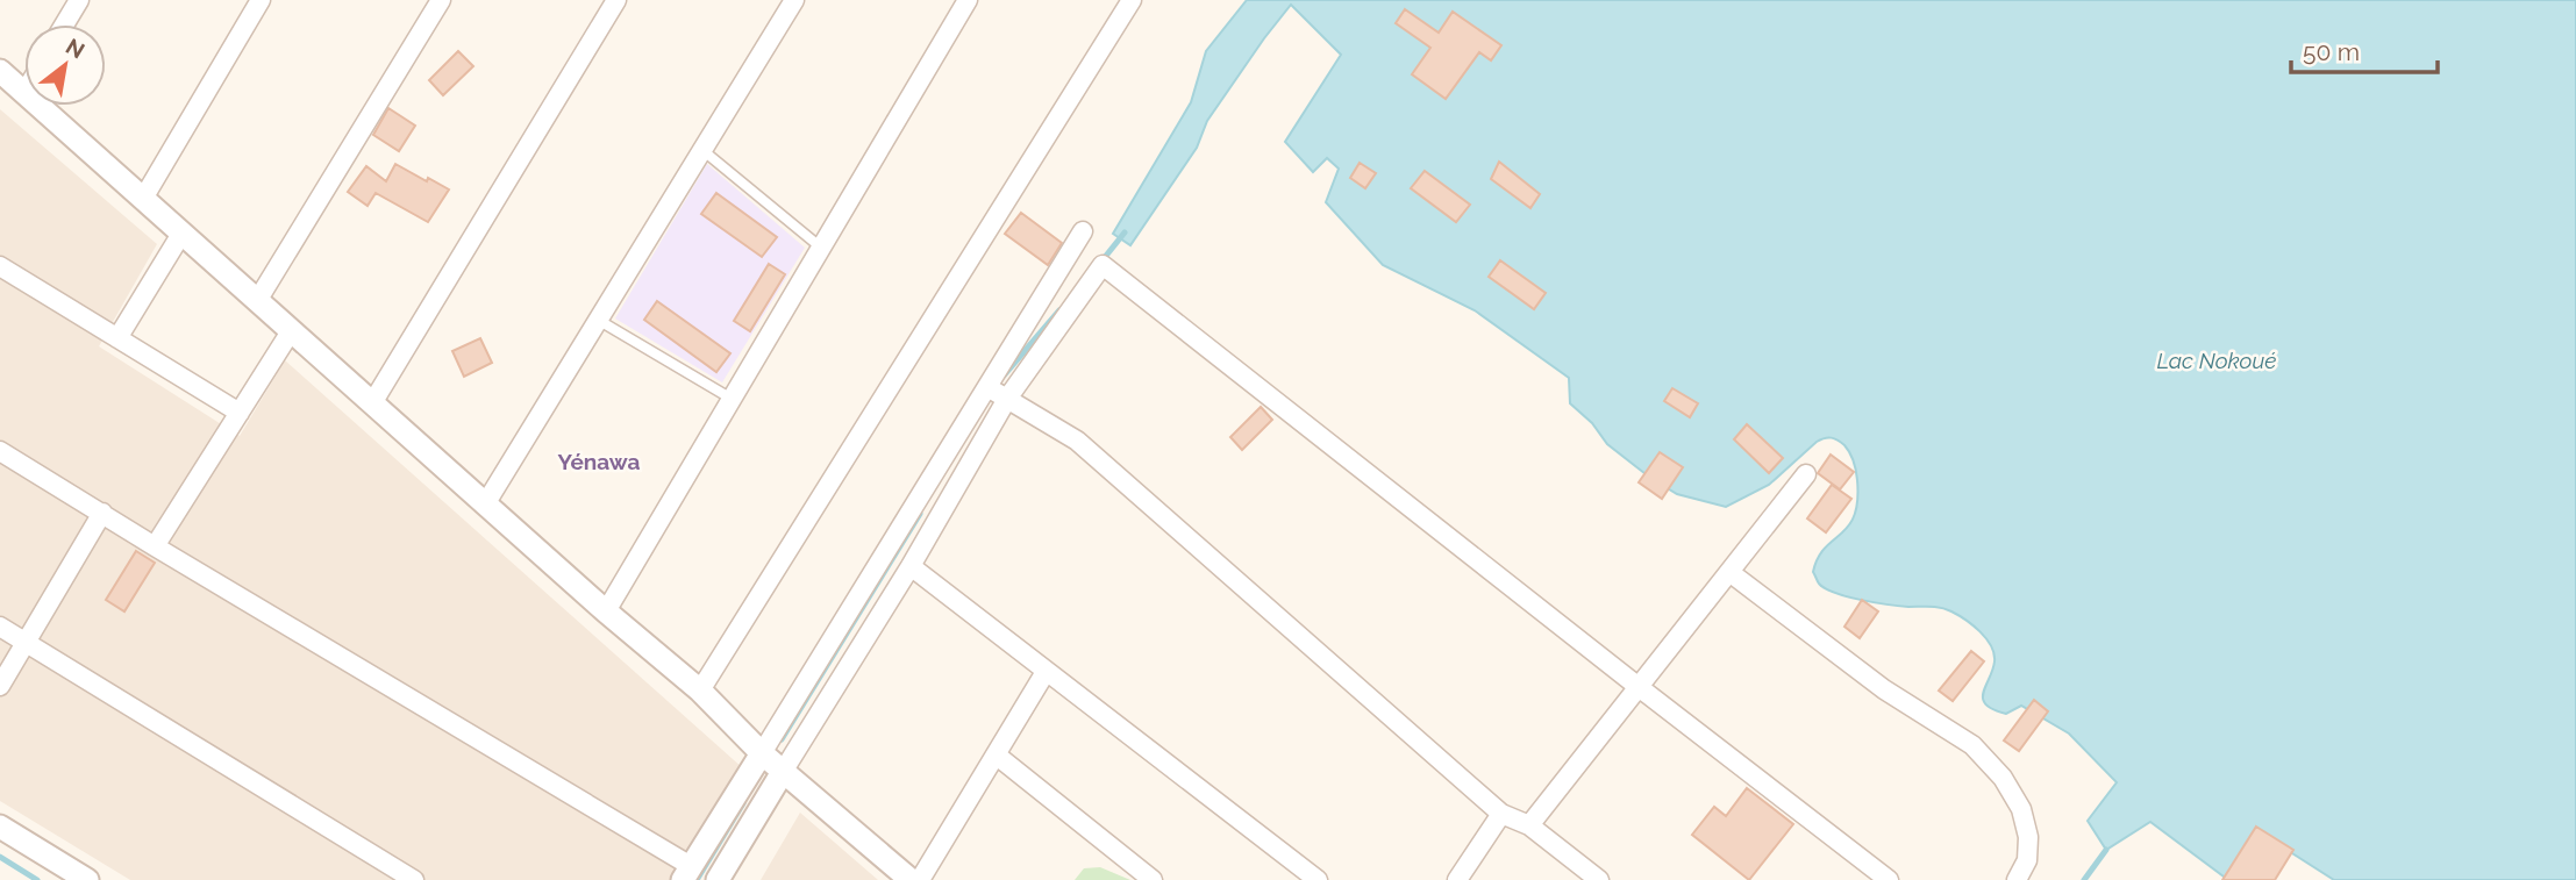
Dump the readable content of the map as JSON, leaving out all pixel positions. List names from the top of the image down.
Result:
{
  "districts": ["Yénawa"],
  "water": ["Lac Nokoué"],
  "scale_bar": "50 m",
  "north": "top right"
}
